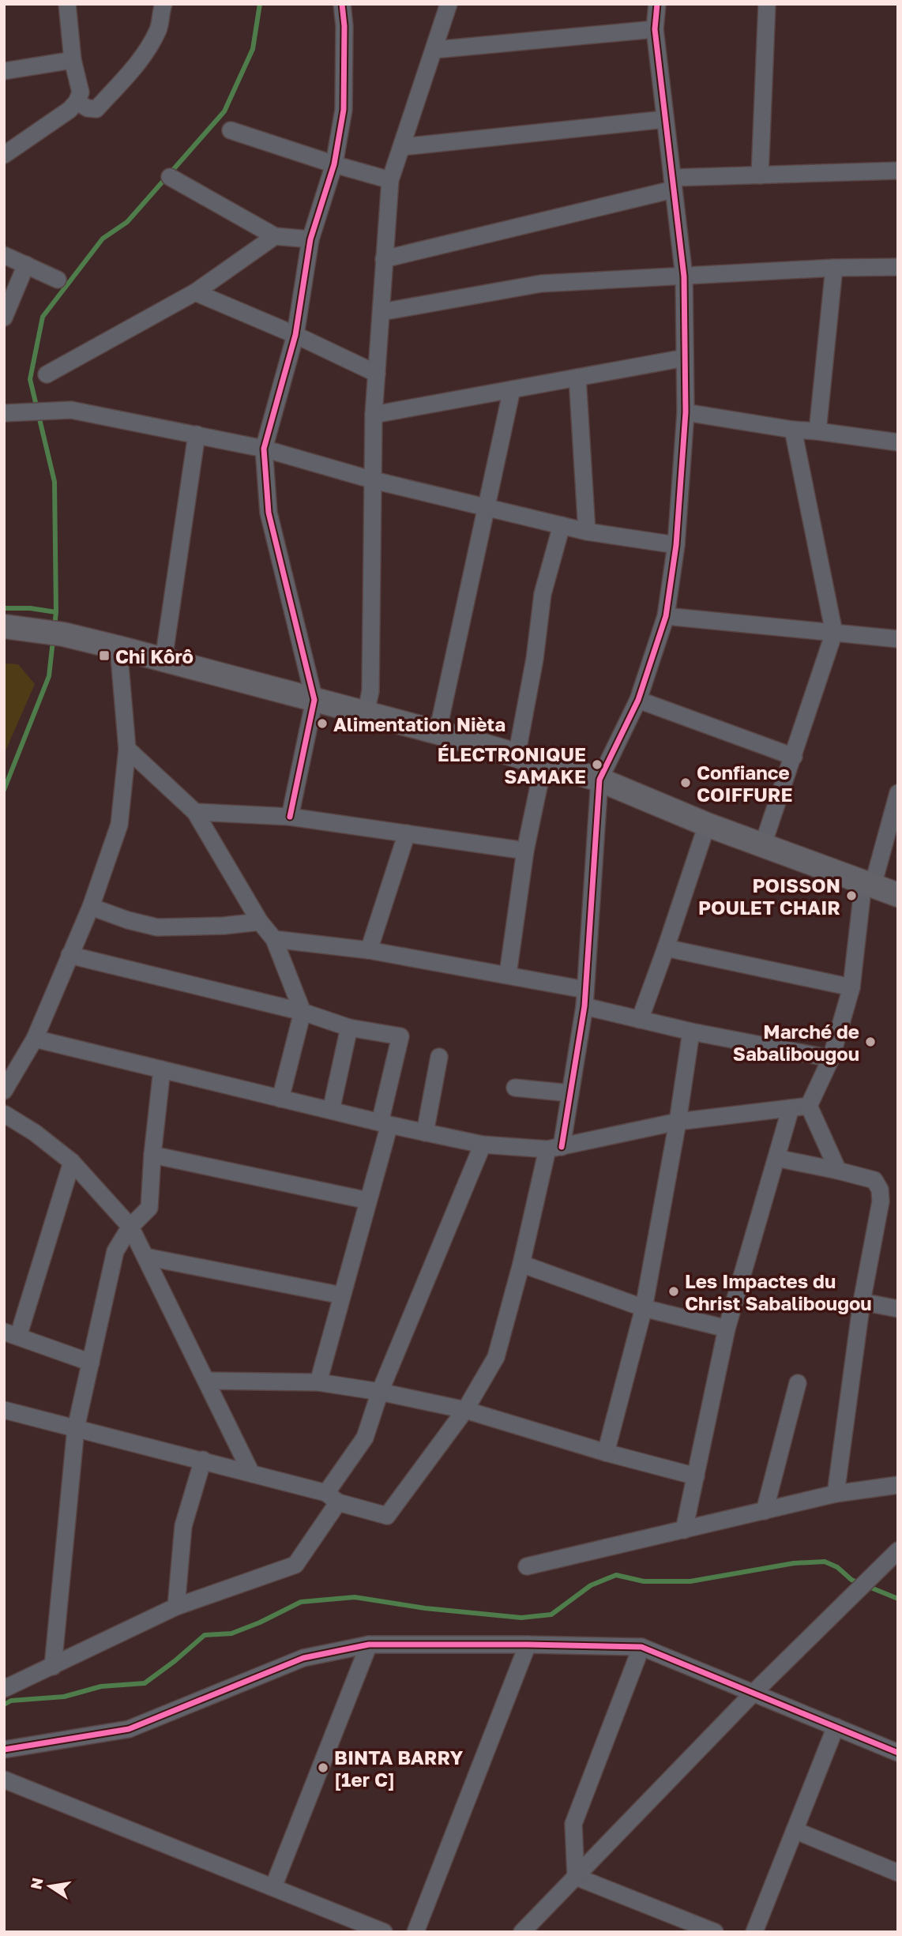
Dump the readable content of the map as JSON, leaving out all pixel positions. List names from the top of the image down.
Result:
{
  "places": {
    "transit": ["Chi Kôrô"],
    "other": [
      "Alimentation Nièta",
      "ÉLECTRONIQUE SAMAKE",
      "Confiance COIFFURE",
      "POISSON POULET CHAIR",
      "Marché de Sabalibougou",
      "Les Impactes du Christ Sabalibougou",
      "BINTA BARRY [1er C]"
    ]
  },
  "north": "left"
}
